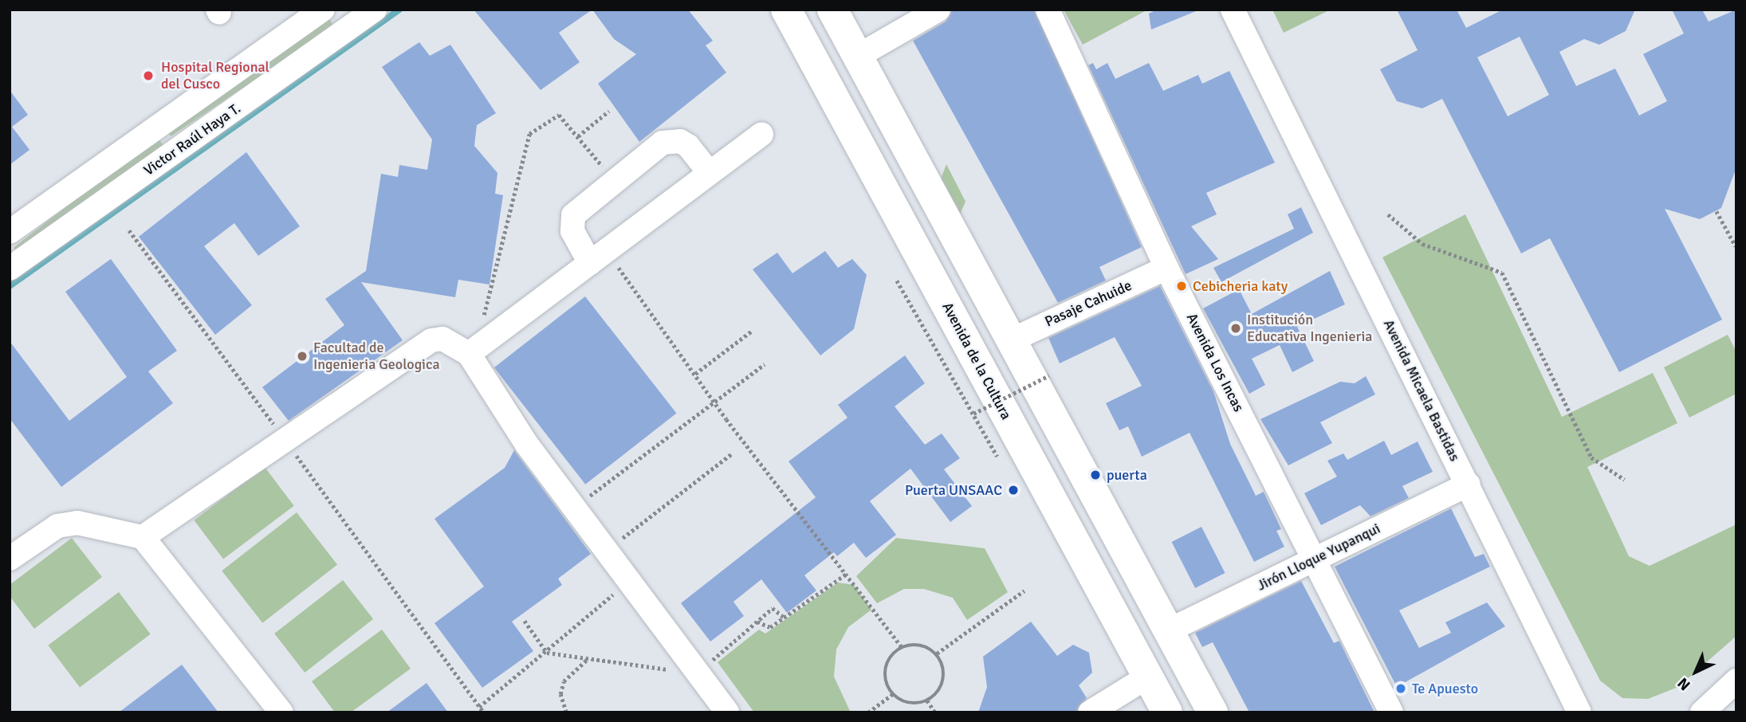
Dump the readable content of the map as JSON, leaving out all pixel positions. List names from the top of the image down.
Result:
{
  "streets": {
    "highway": ["Avenida de la Cultura"],
    "street": [
      "Victor Raúl Haya T.",
      "Pasaje Cahuide",
      "Avenida Los Incas",
      "Avenida Micaela Bastidas",
      "Jirón Lloque Yupanqui"
    ]
  },
  "crossings": [
    ["Pasaje Cahuide", "Avenida Los Incas"],
    ["Avenida Los Incas", "Jirón Lloque Yupanqui"],
    ["Avenida Micaela Bastidas", "Jirón Lloque Yupanqui"]
  ],
  "places": [
    "Hospital Regional del Cusco",
    "Cebicheria katy",
    "Institución Educativa Ingenieria",
    "Facultad de Ingenieria Geologica",
    "puerta",
    "Puerta UNSAAC",
    "Te Apuesto"
  ],
  "north": "bottom left"
}
